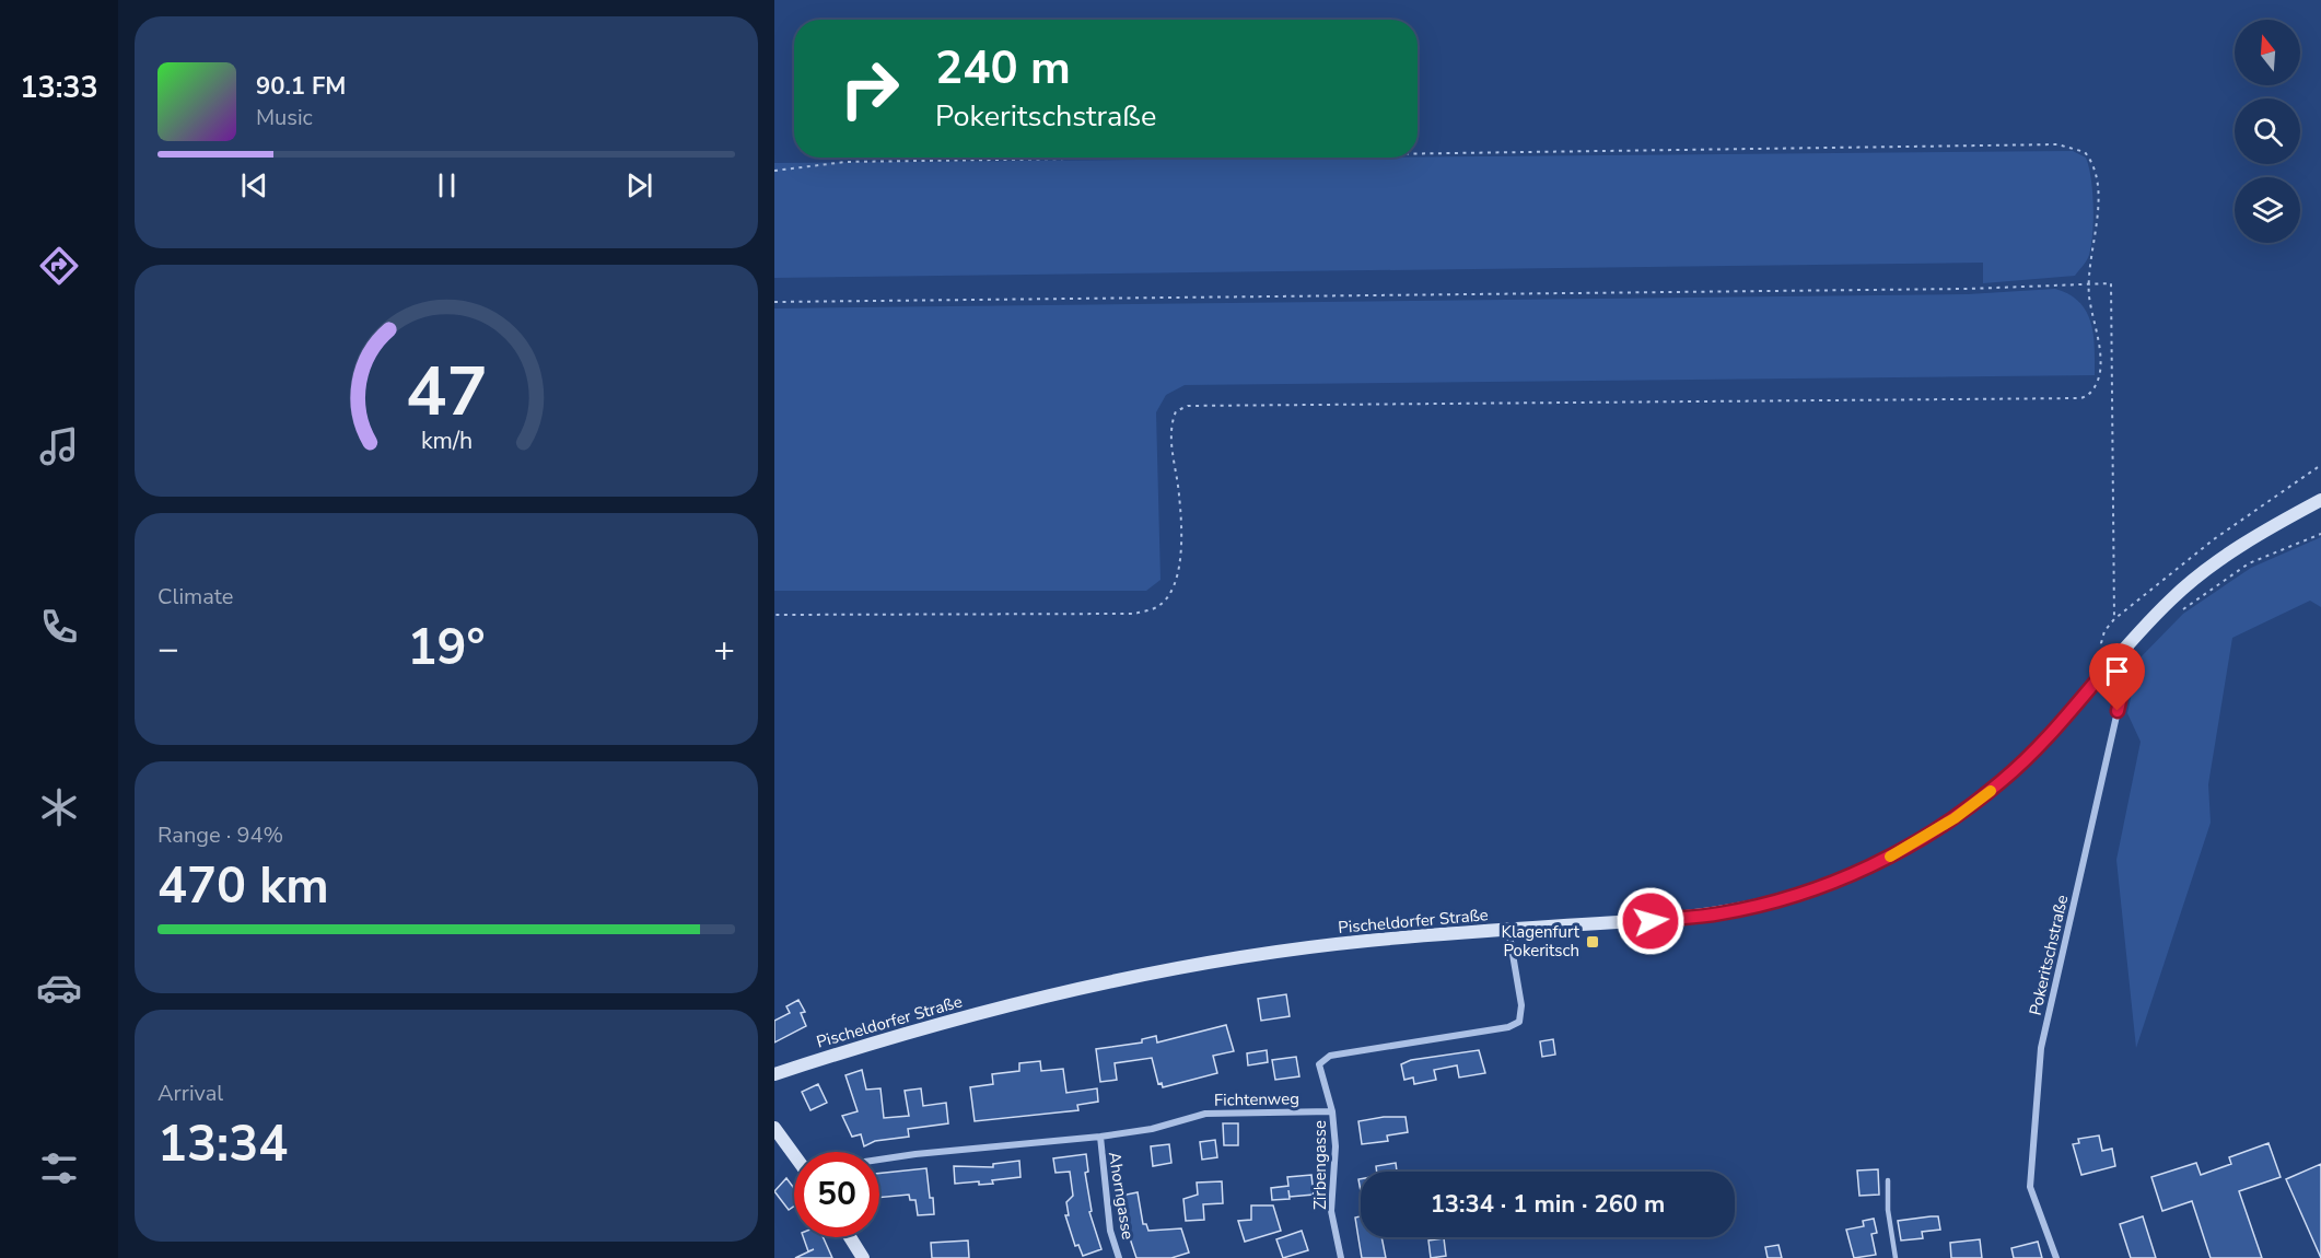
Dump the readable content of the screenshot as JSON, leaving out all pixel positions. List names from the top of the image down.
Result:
{
  "streets": {
    "main road": ["Pischeldorfer Straße"],
    "street": [
      "Pokeritschstraße",
      "Fichtenweg",
      "Zirbengasse",
      "Ahorngasse"
    ]
  },
  "crossings": [
    ["Pischeldorfer Straße", "Pokeritschstraße"],
    ["Fichtenweg", "Zirbengasse"],
    ["Fichtenweg", "Ahorngasse"]
  ],
  "places": {
    "transit": ["Klagenfurt Pokeritsch"]
  },
  "north": "top",
  "page": {
    "tabs": "13:33",
    "turn": ["240 m", "Pokeritschstraße"],
    "song": ["90.1 FM", "Music"],
    "tile": [
      "Climate",
      ["Range · 94%", "470 km"],
      ["Arrival", "13:34"]
    ],
    "heat": ["−", "19°", "+"],
    "limit": "50",
    "trip": "13:34 · 1 min · 260 m",
    "gauge": ["47", "km/h"]
  }
}
